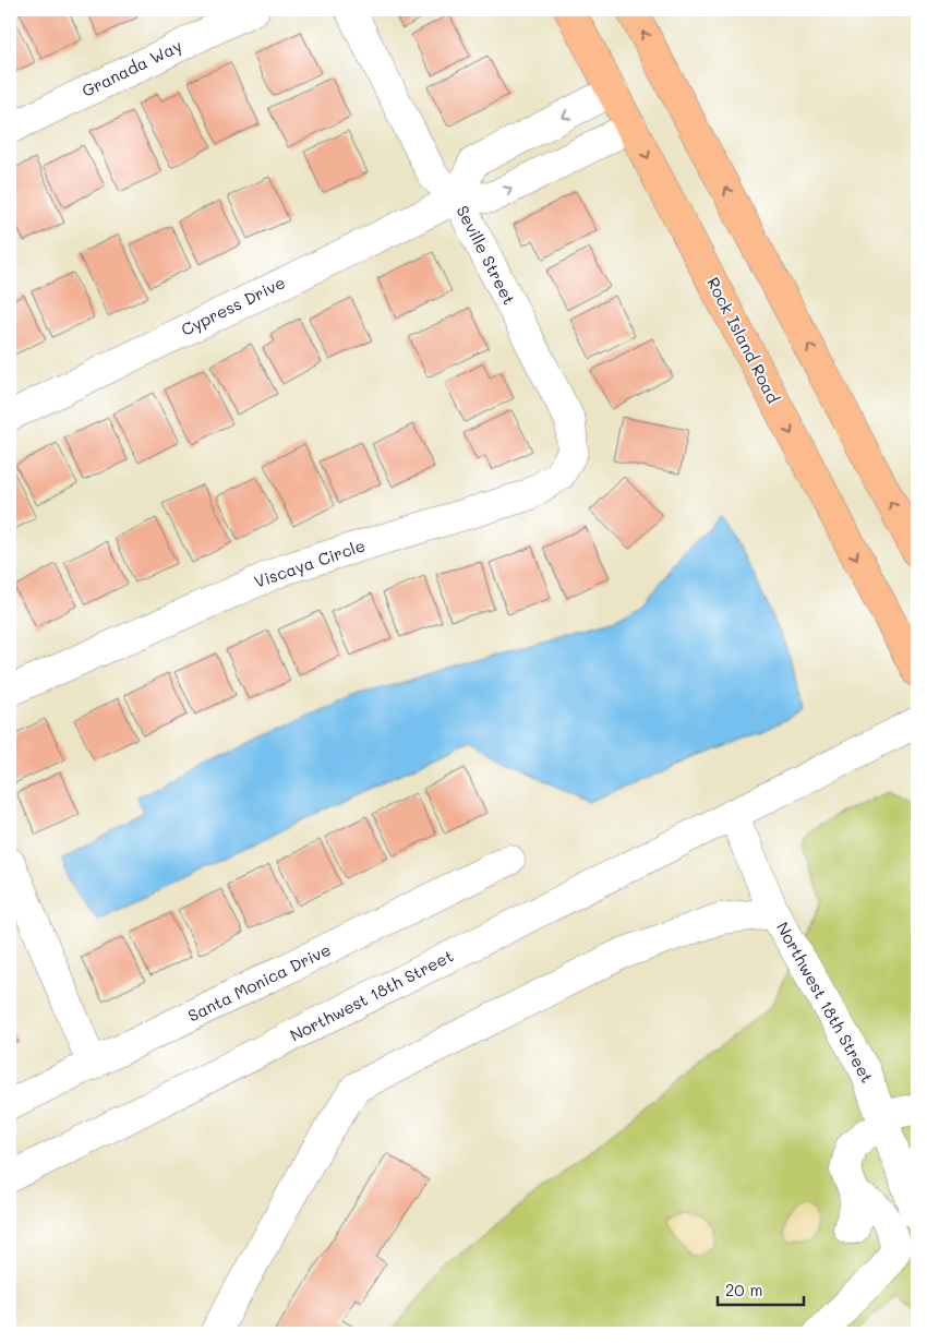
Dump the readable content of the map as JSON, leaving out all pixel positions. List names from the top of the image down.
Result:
{
  "streets": {
    "main road": ["Rock Island Road"],
    "street": [
      "Granada Way",
      "Seville Street",
      "Cypress Drive",
      "Viscaya Circle",
      "Santa Monica Drive",
      "Northwest 18th Street"
    ]
  },
  "crossings": [
    ["Seville Street", "Cypress Drive"],
    ["Seville Street", "Viscaya Circle"],
    ["Cypress Drive", "Rock Island Road"]
  ],
  "scale_bar": "20 m"
}
